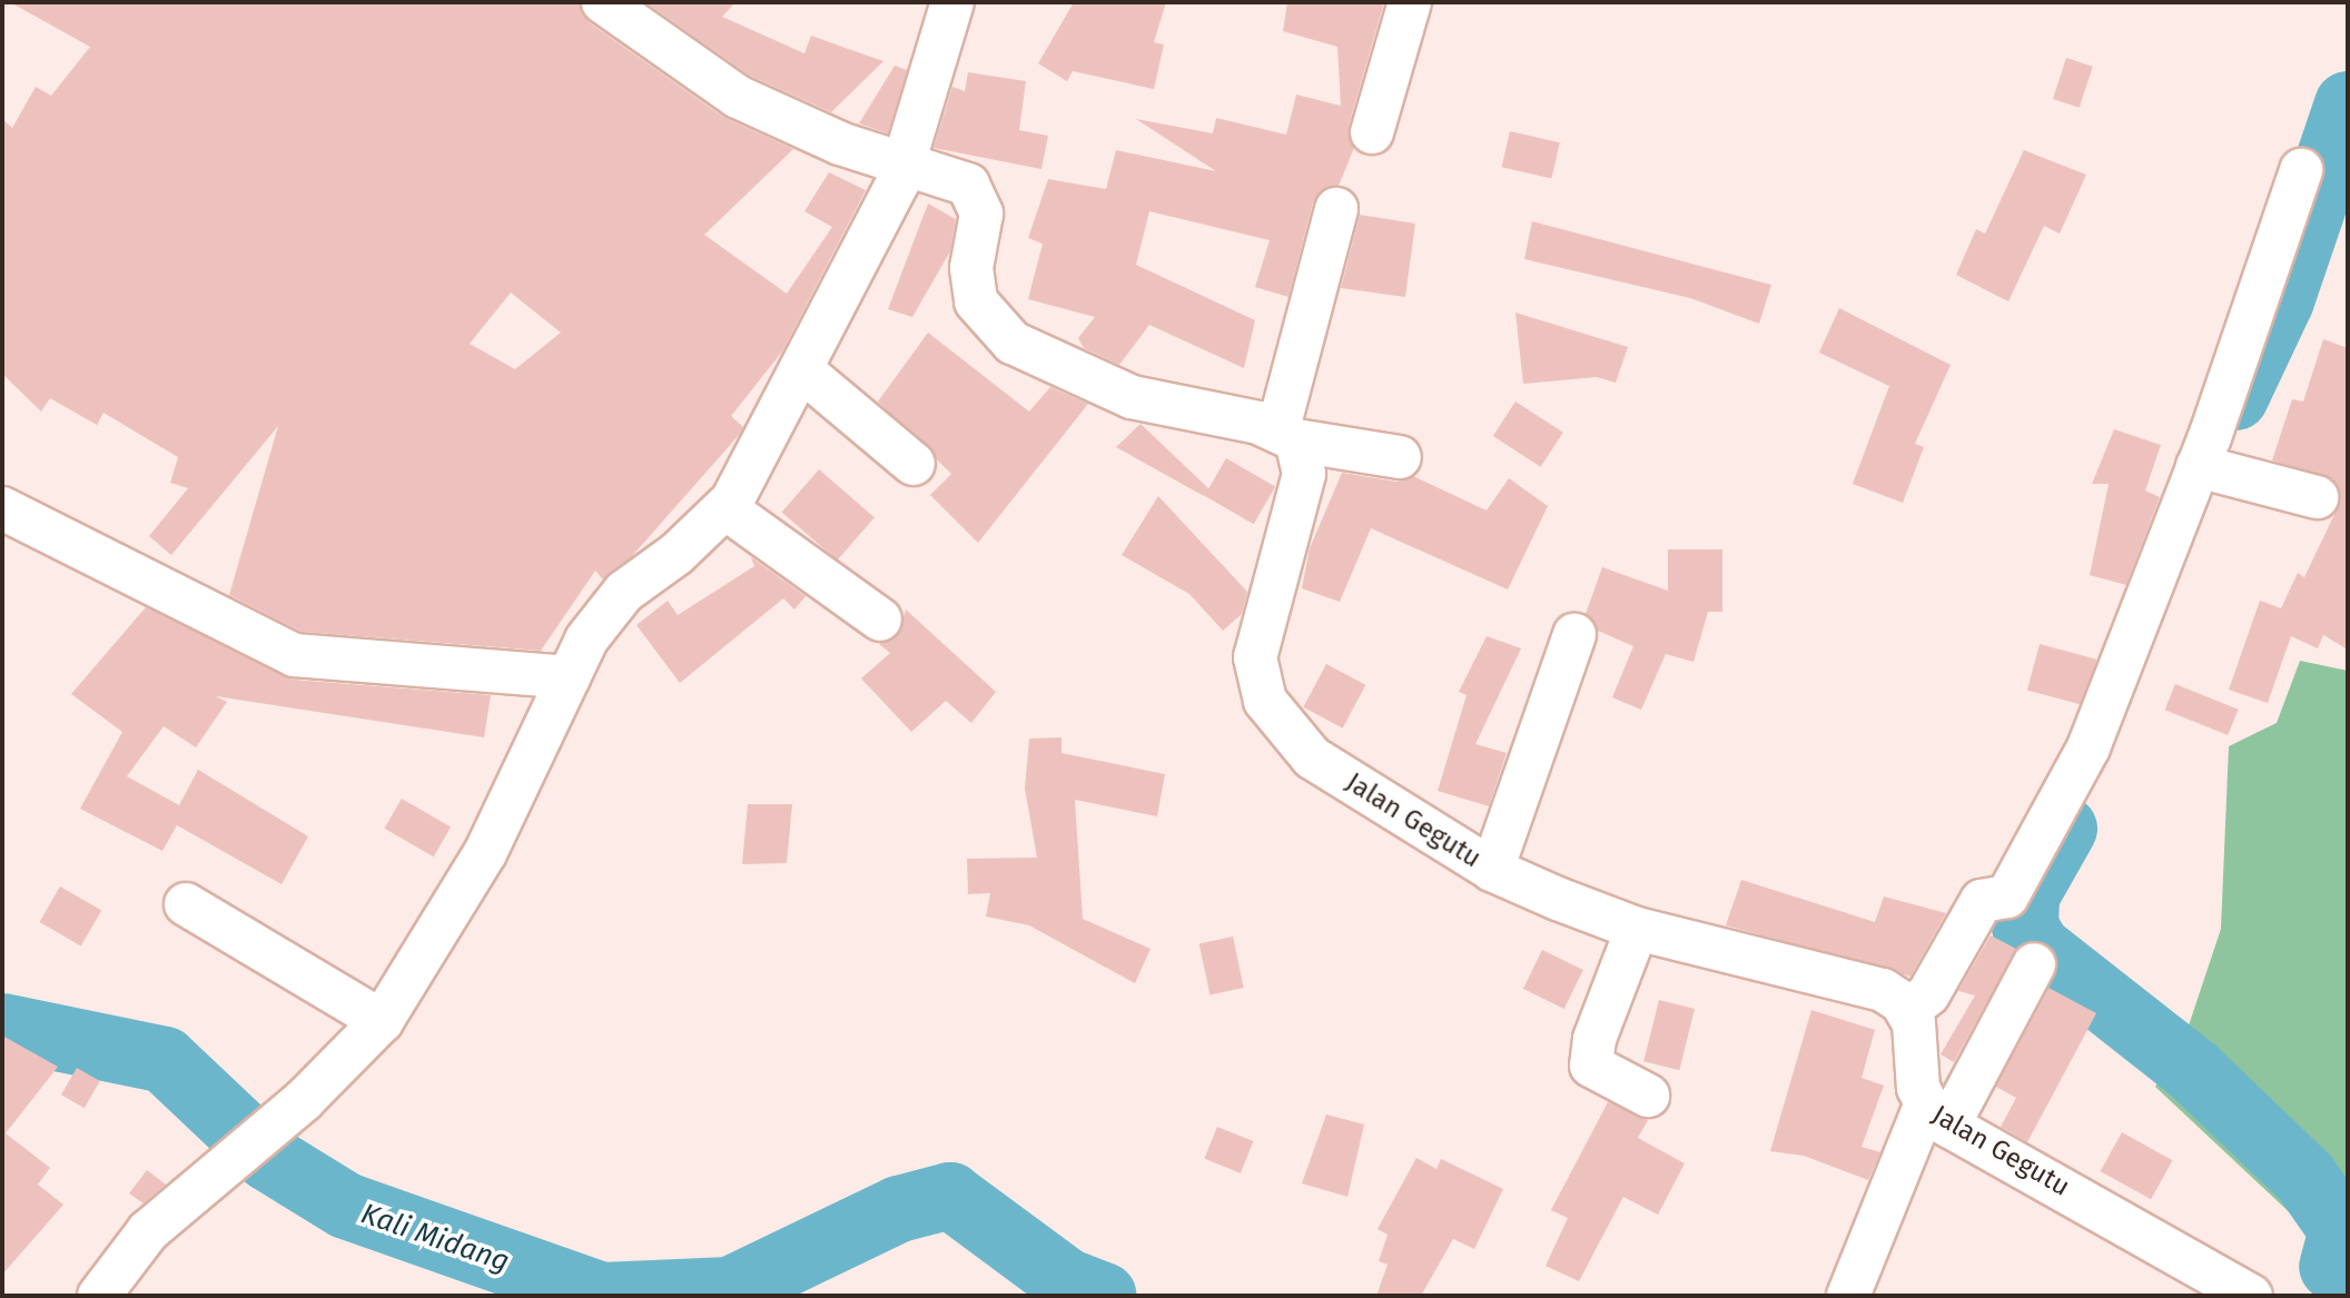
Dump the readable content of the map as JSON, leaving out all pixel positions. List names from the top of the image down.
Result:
{
  "streets": {
    "street": ["Jalan Gegutu"]
  },
  "water": ["Kali Midang"]
}
